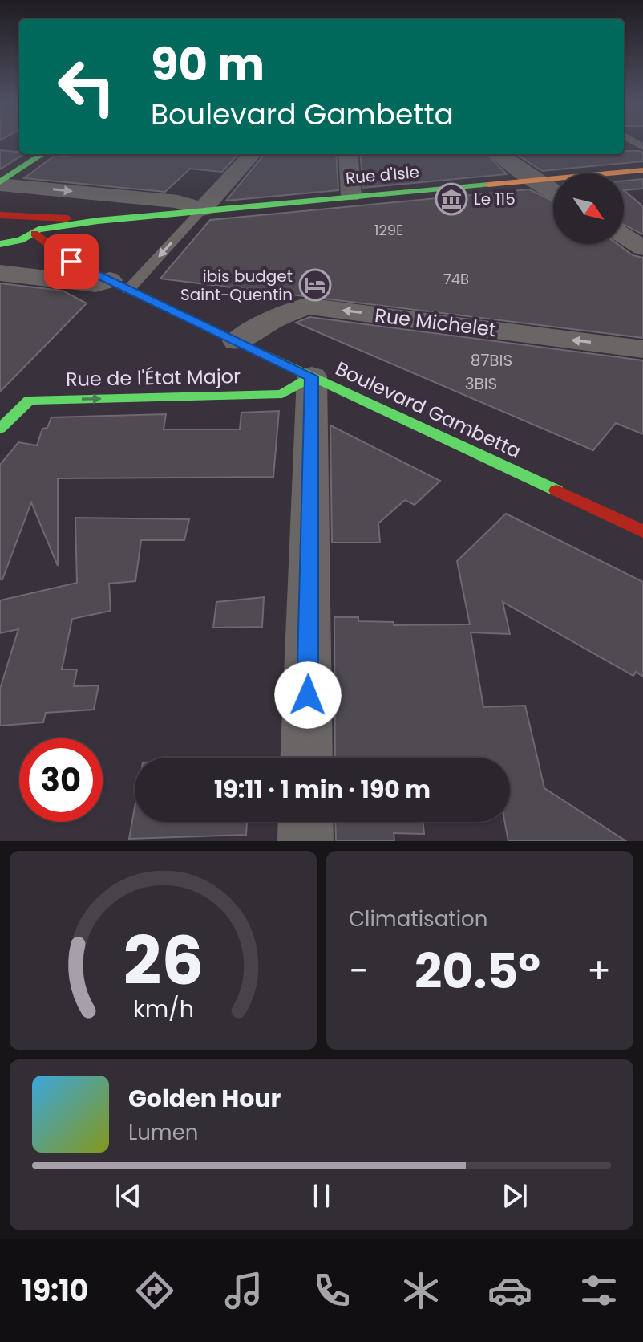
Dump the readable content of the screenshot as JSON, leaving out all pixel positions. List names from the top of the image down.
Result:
{
  "streets": {
    "street": [
      "Rue d'Isle",
      "Rue Michelet",
      "Rue de l'État Major",
      "Boulevard Gambetta"
    ]
  },
  "crossings": [
    ["Rue Michelet", "Boulevard Gambetta"],
    ["Rue de l'État Major", "Boulevard Gambetta"]
  ],
  "one_way": ["Rue Michelet"],
  "places": {
    "museum": ["Le 115"],
    "hotel": ["ibis budget Saint-Quentin"]
  },
  "house_numbers": [
    "129E",
    "74B",
    "87BIS",
    "3BIS"
  ],
  "north": "bottom right",
  "page": {
    "turn": ["90 m", "Boulevard Gambetta"],
    "limit": "30",
    "trip": "19:11 · 1 min · 190 m",
    "tile": "Climatisation",
    "heat": ["−", "20.5°", "+"],
    "song": ["Golden Hour", "Lumen"],
    "tabs": "19:10",
    "gauge": ["26", "km/h"]
  }
}
